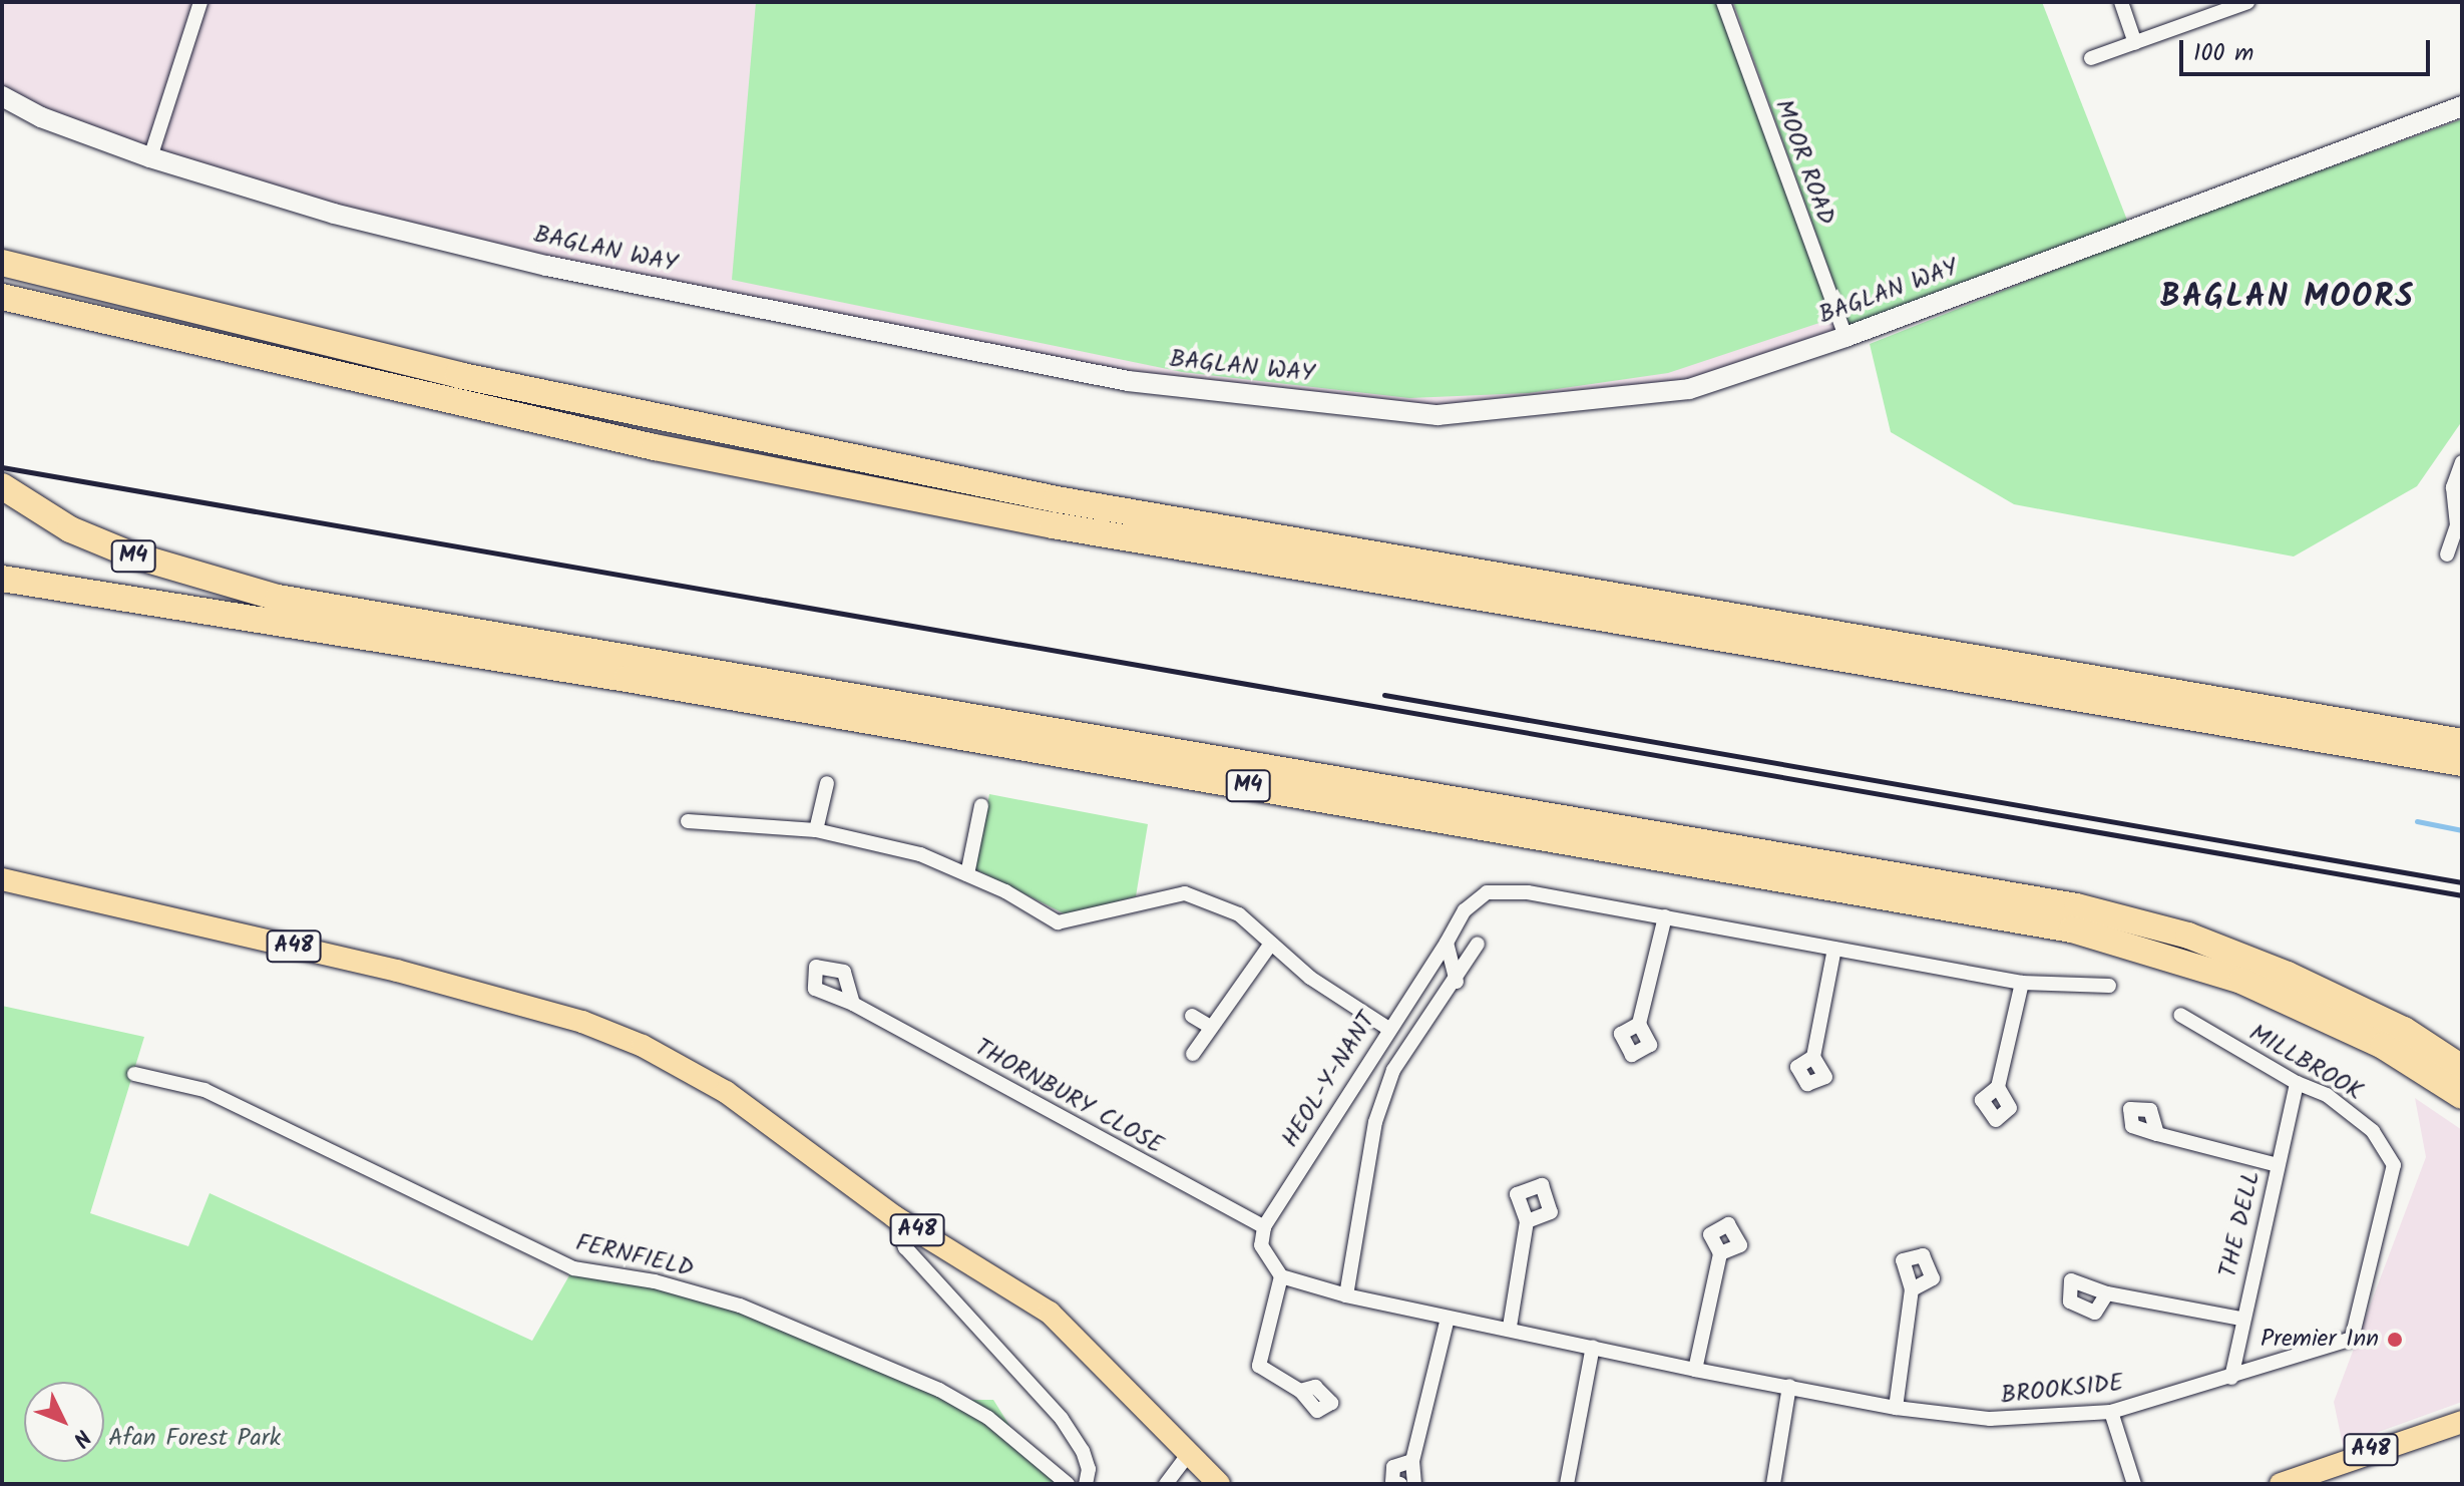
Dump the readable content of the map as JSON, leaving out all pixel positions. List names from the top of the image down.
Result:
{
  "streets": {
    "highway": ["M4"],
    "main road": ["A48"],
    "street": [
      "MOOR ROAD",
      "BAGLAN WAY",
      "MILLBROOK",
      "HEOL-Y-NANT",
      "THORNBURY CLOSE",
      "THE DELL",
      "FERNFIELD",
      "BROOKSIDE"
    ]
  },
  "crossings": [
    ["MOOR ROAD", "BAGLAN WAY"],
    ["MILLBROOK", "THE DELL"],
    ["MILLBROOK", "BROOKSIDE"],
    ["HEOL-Y-NANT", "THORNBURY CLOSE"],
    ["HEOL-Y-NANT", "BROOKSIDE"],
    ["THE DELL", "BROOKSIDE"]
  ],
  "districts": ["BAGLAN MOORS"],
  "parks": ["Afan Forest Park"],
  "places": ["Premier Inn"],
  "scale_bar": "100 m",
  "north": "bottom right"
}
